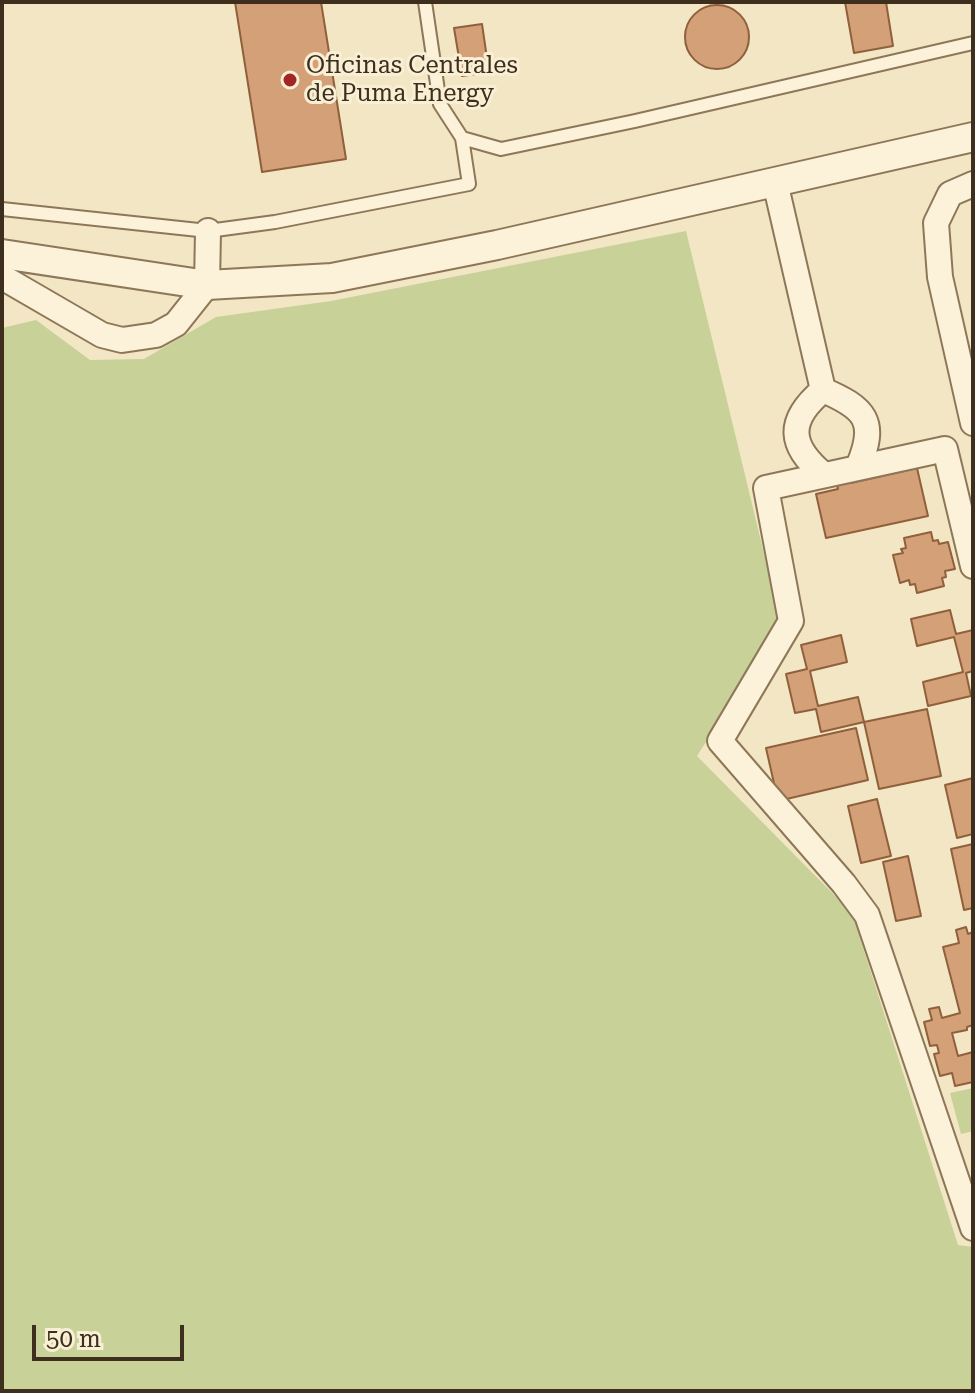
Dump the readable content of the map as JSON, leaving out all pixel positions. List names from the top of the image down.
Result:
{
  "places": ["Oficinas Centrales de Puma Energy"],
  "scale_bar": "50 m"
}
